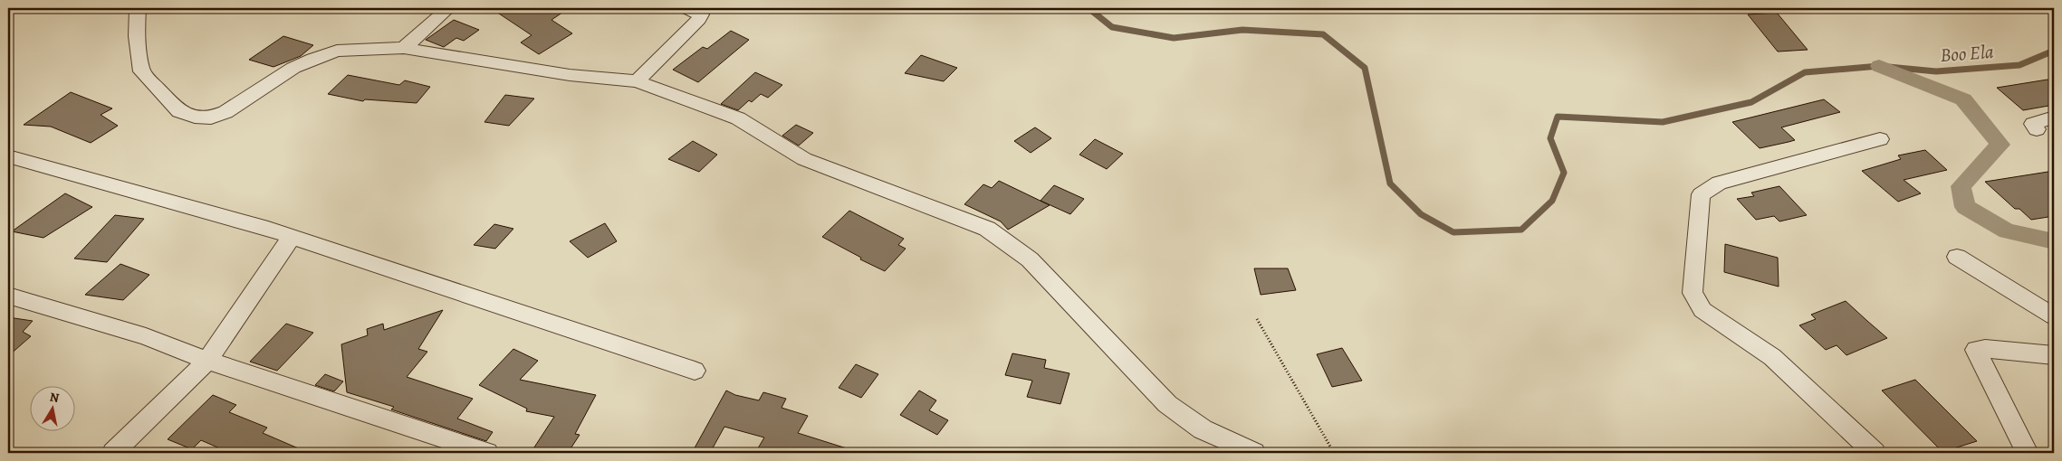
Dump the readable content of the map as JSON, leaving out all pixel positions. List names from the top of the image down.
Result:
{
  "water": ["Boo Ela"],
  "north": "top"
}
